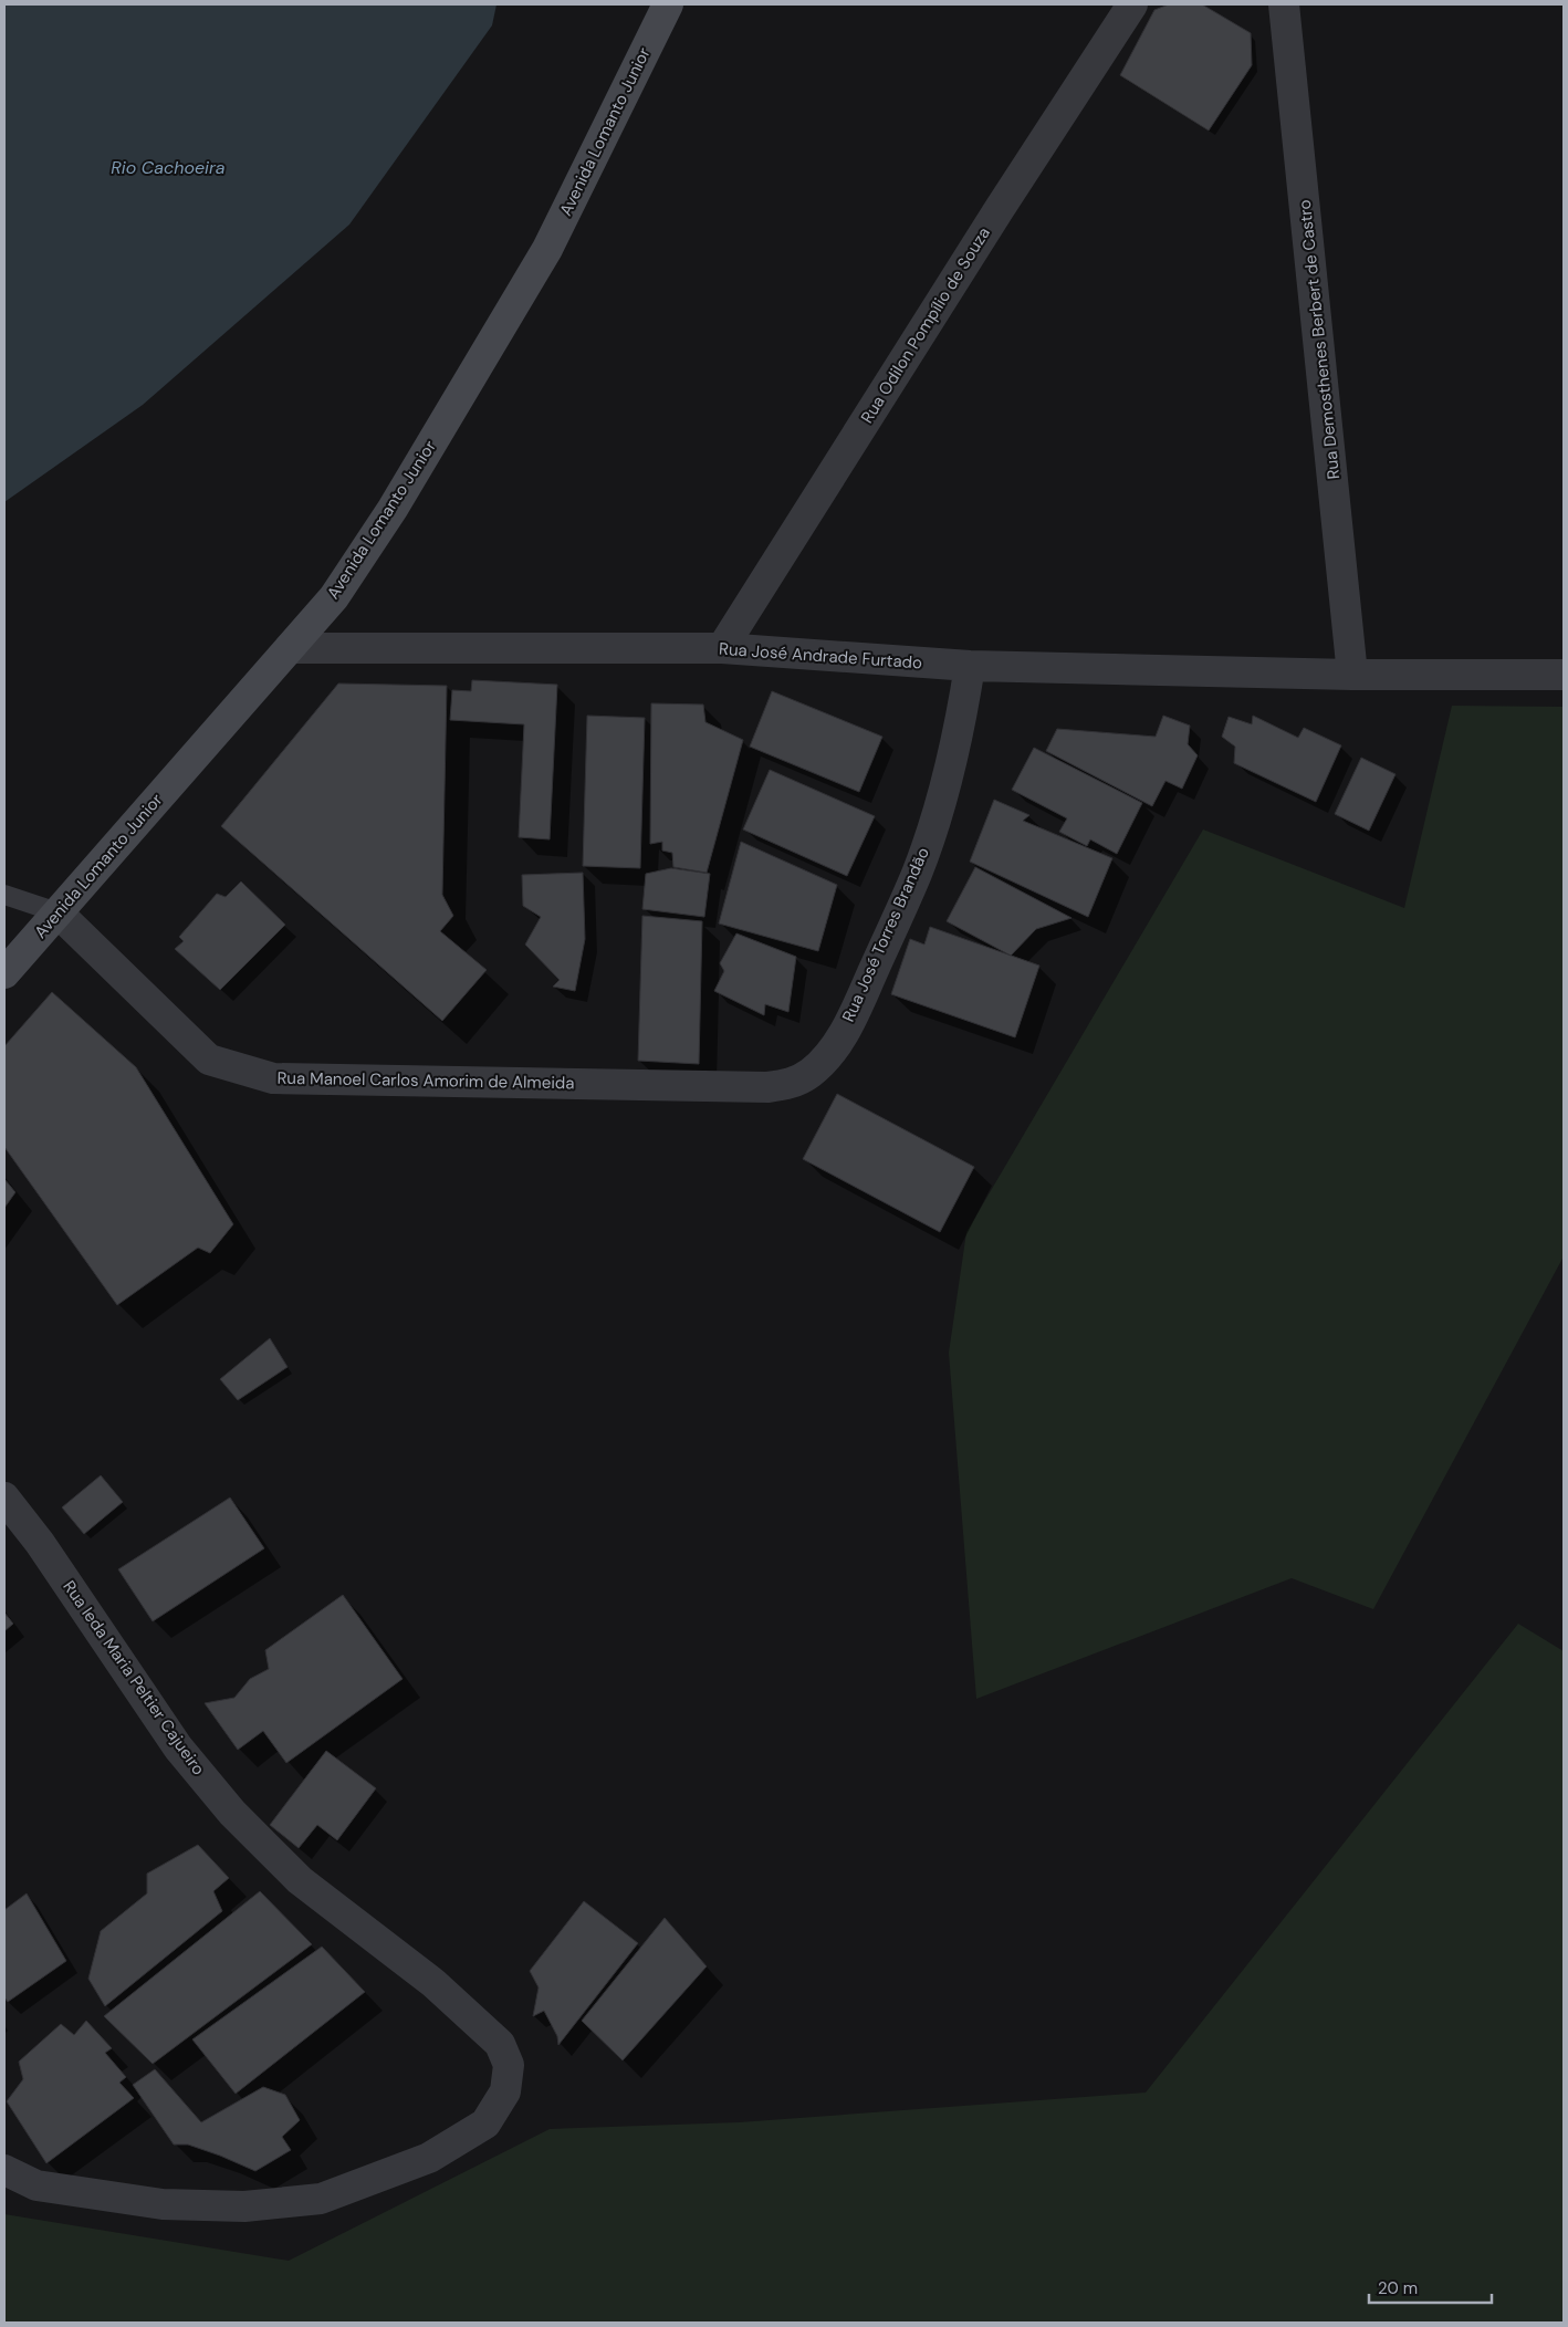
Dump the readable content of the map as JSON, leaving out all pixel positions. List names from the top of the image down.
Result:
{
  "streets": {
    "main road": ["Avenida Lomanto Junior"],
    "street": [
      "Rua Odilon Pompílio de Souza",
      "Rua Demosthenes Berbert de Castro",
      "Rua José Andrade Furtado",
      "Rua José Torres Brandão",
      "Rua Manoel Carlos Amorim de Almeida",
      "Rua Ieda Maria Peltier Cajueiro"
    ]
  },
  "crossings": [
    ["Avenida Lomanto Junior", "Rua José Andrade Furtado"],
    ["Avenida Lomanto Junior", "Rua Manoel Carlos Amorim de Almeida"],
    ["Rua Odilon Pompílio de Souza", "Rua José Andrade Furtado"],
    ["Rua Demosthenes Berbert de Castro", "Rua José Andrade Furtado"],
    ["Rua José Andrade Furtado", "Rua José Torres Brandão"],
    ["Rua José Torres Brandão", "Rua Manoel Carlos Amorim de Almeida"]
  ],
  "water": ["Rio Cachoeira"],
  "scale_bar": "20 m"
}
